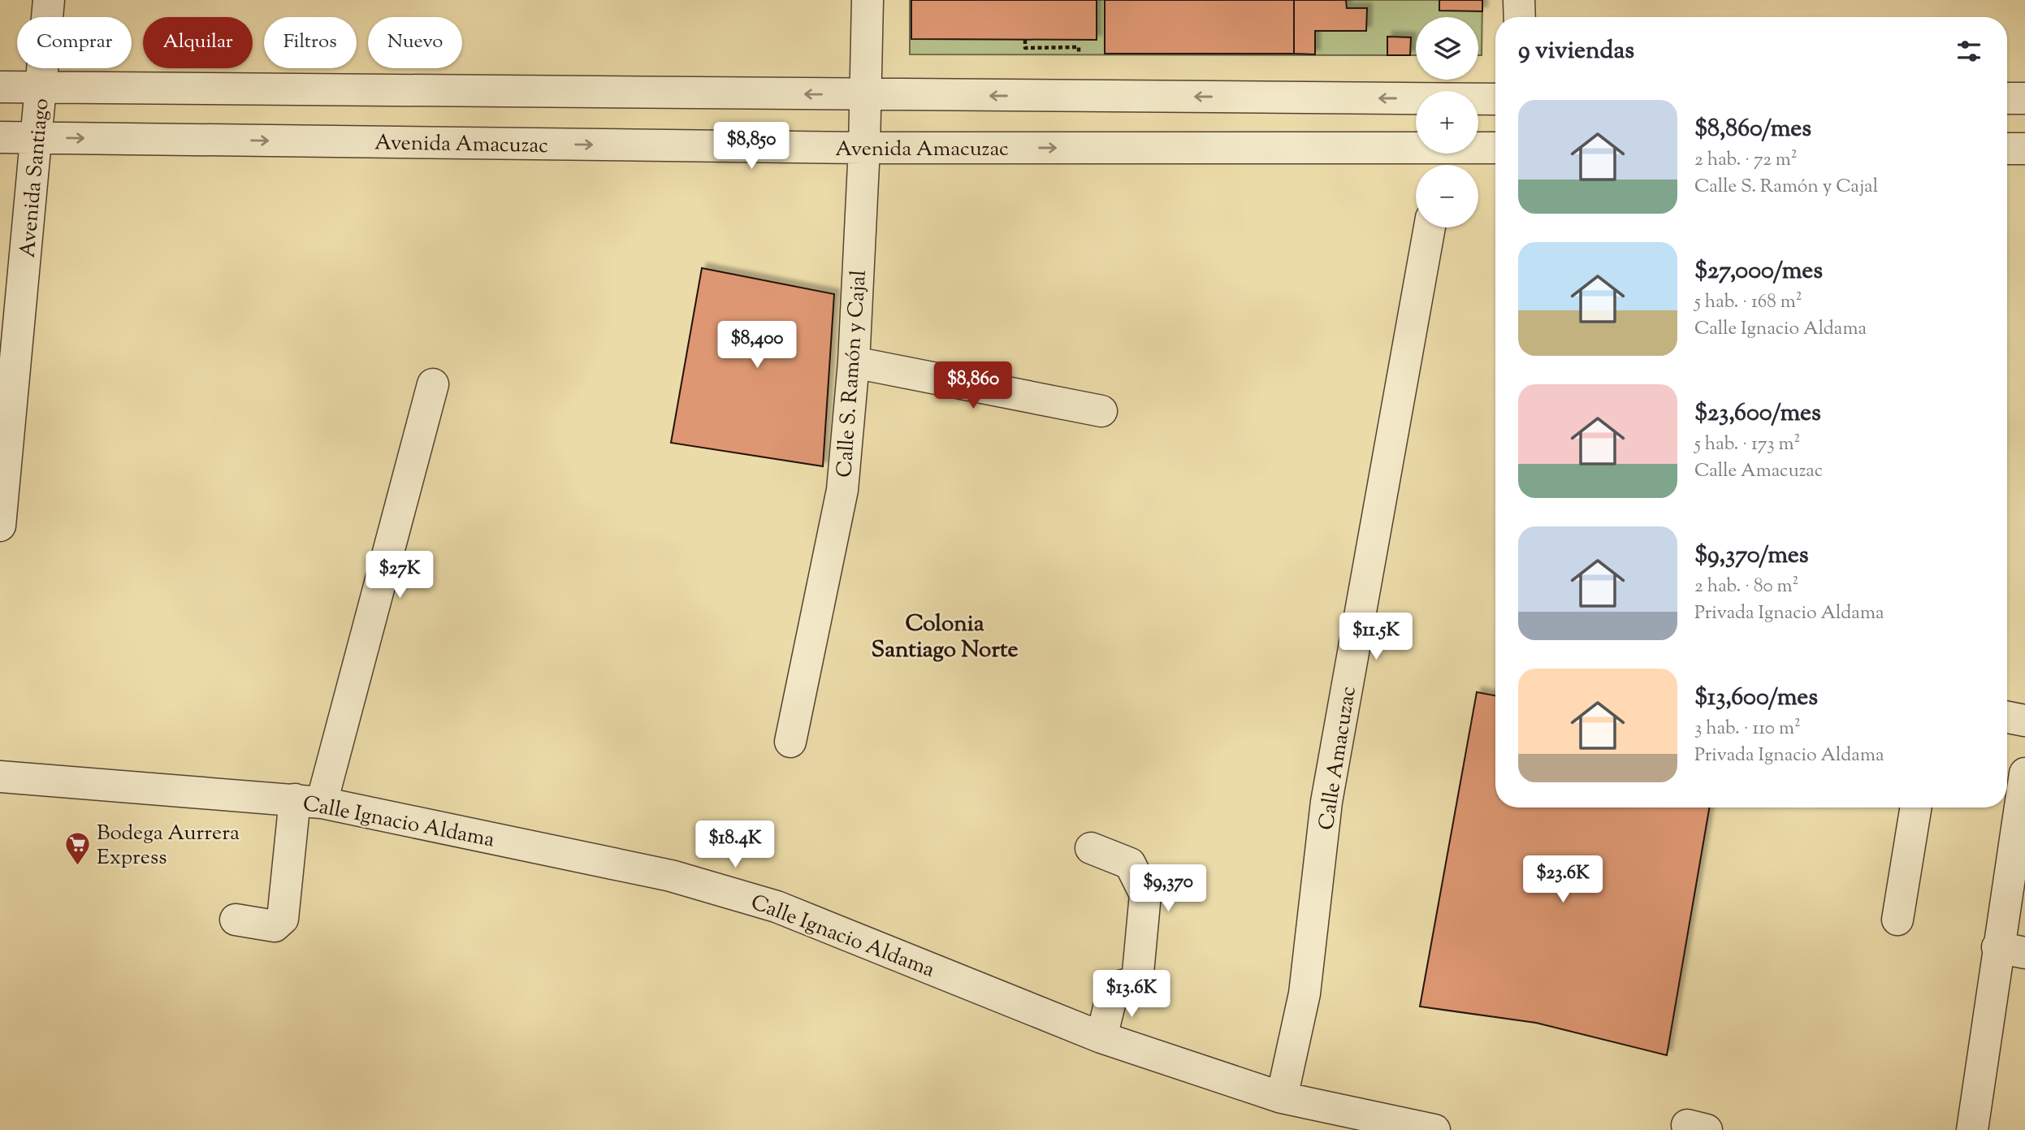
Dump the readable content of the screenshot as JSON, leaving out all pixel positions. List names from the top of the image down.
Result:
{
  "streets": {
    "street": [
      "Avenida Amacuzac",
      "Avenida Santiago",
      "Calle S. Ramón y Cajal",
      "Calle Amacuzac",
      "Calle Ignacio Aldama"
    ]
  },
  "crossings": [
    ["Avenida Amacuzac", "Avenida Santiago"],
    ["Avenida Amacuzac", "Calle S. Ramón y Cajal"],
    ["Calle Amacuzac", "Calle Ignacio Aldama"]
  ],
  "districts": ["Colonia Santiago Norte"],
  "places": {
    "supermarket": ["Bodega Aurrera Express"]
  },
  "page": {
    "map_buttons": ["+", "−"],
    "chip": [
      "Comprar",
      "Alquilar",
      "Filtros",
      "Nuevo"
    ],
    "heading": "9 viviendas",
    "list": [
      {
        "name": "$8,860/mes",
        "note": "2 hab. · 72 m² · Calle S. Ramón y Cajal"
      },
      {
        "name": "$27,000/mes",
        "note": "5 hab. · 168 m² · Calle Ignacio Aldama"
      },
      {
        "name": "$23,600/mes",
        "note": "5 hab. · 173 m² · Calle Amacuzac"
      },
      {
        "name": "$9,370/mes",
        "note": "2 hab. · 80 m² · Privada Ignacio Aldama"
      },
      {
        "name": "$13,600/mes",
        "note": "3 hab. · 110 m² · Privada Ignacio Aldama"
      }
    ],
    "price": [
      "$8,850",
      "$8,400",
      "$8,860",
      "$27K",
      "$11.5K",
      "$18.4K",
      "$23.6K",
      "$9,370",
      "$13.6K"
    ]
  }
}
